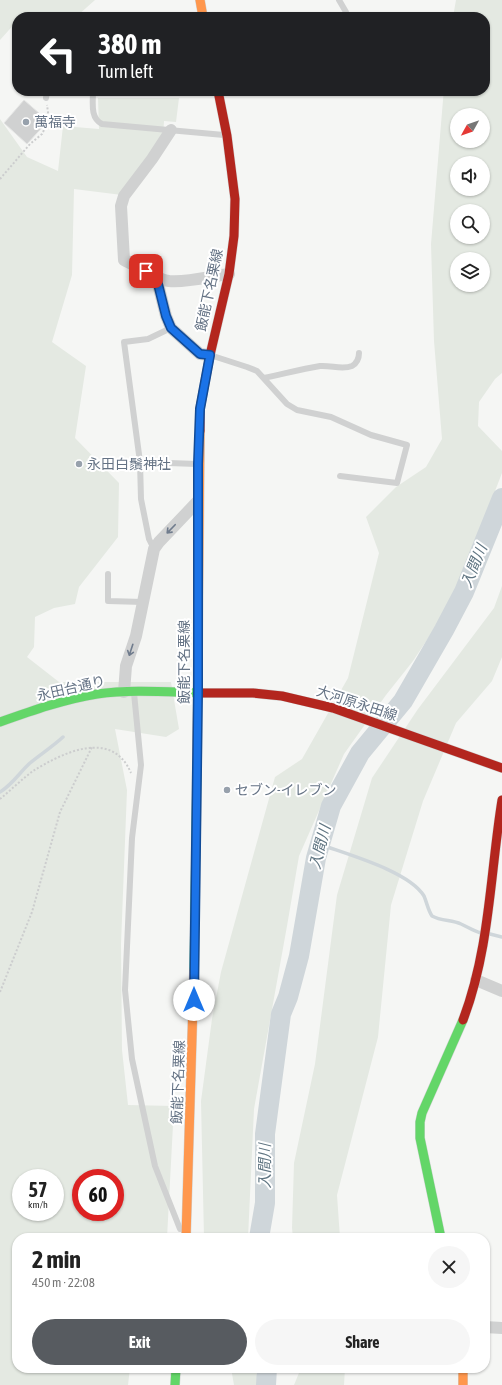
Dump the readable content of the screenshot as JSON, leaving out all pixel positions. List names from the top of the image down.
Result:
{
  "streets": {
    "main road": ["飯能下名栗線", "永田台通り", "大河原永田線"]
  },
  "crossings": [
    ["飯能下名栗線", "永田台通り"],
    ["飯能下名栗線", "大河原永田線"],
    ["永田台通り", "大河原永田線"]
  ],
  "water": ["入間川"],
  "places": ["萬福寺", "永田白鬚神社", "セブン-イレブン"],
  "north": "bottom left",
  "page": {
    "turn": ["380 m", "Turn left"],
    "speed": "57 km/h",
    "limit": "60",
    "heading": ["2 min", "450 m · 22:08"],
    "buttons": ["Exit", "Share"]
  }
}
